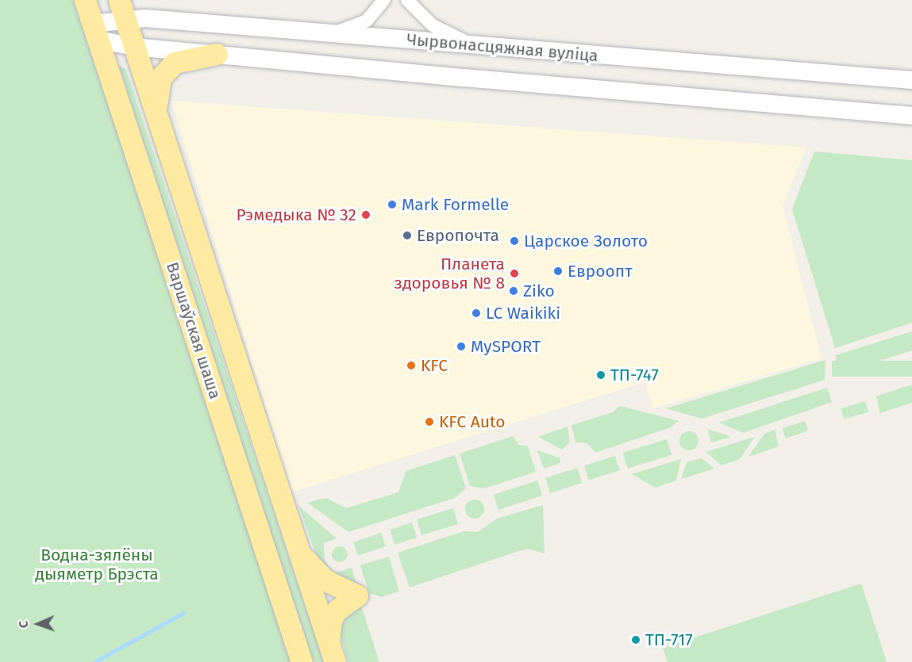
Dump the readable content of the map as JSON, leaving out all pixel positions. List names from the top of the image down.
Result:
{
  "streets": {
    "highway": ["Варшаўская шаша"],
    "main road": ["Чырвонасцяжная вуліца"]
  },
  "crossings": [
    ["Чырвонасцяжная вуліца", "Варшаўская шаша"]
  ],
  "parks": ["Водна-зялёны дыяметр Брэста"],
  "places": [
    "Mark Formelle",
    "Рэмедыка № 32",
    "Европочта",
    "Царское Золото",
    "Евроопт",
    "Планета здоровья № 8",
    "Ziko",
    "LC Waikiki",
    "MySPORT",
    "KFC",
    "ТП-747",
    "KFC Auto",
    "ТП-717"
  ],
  "north": "left"
}
